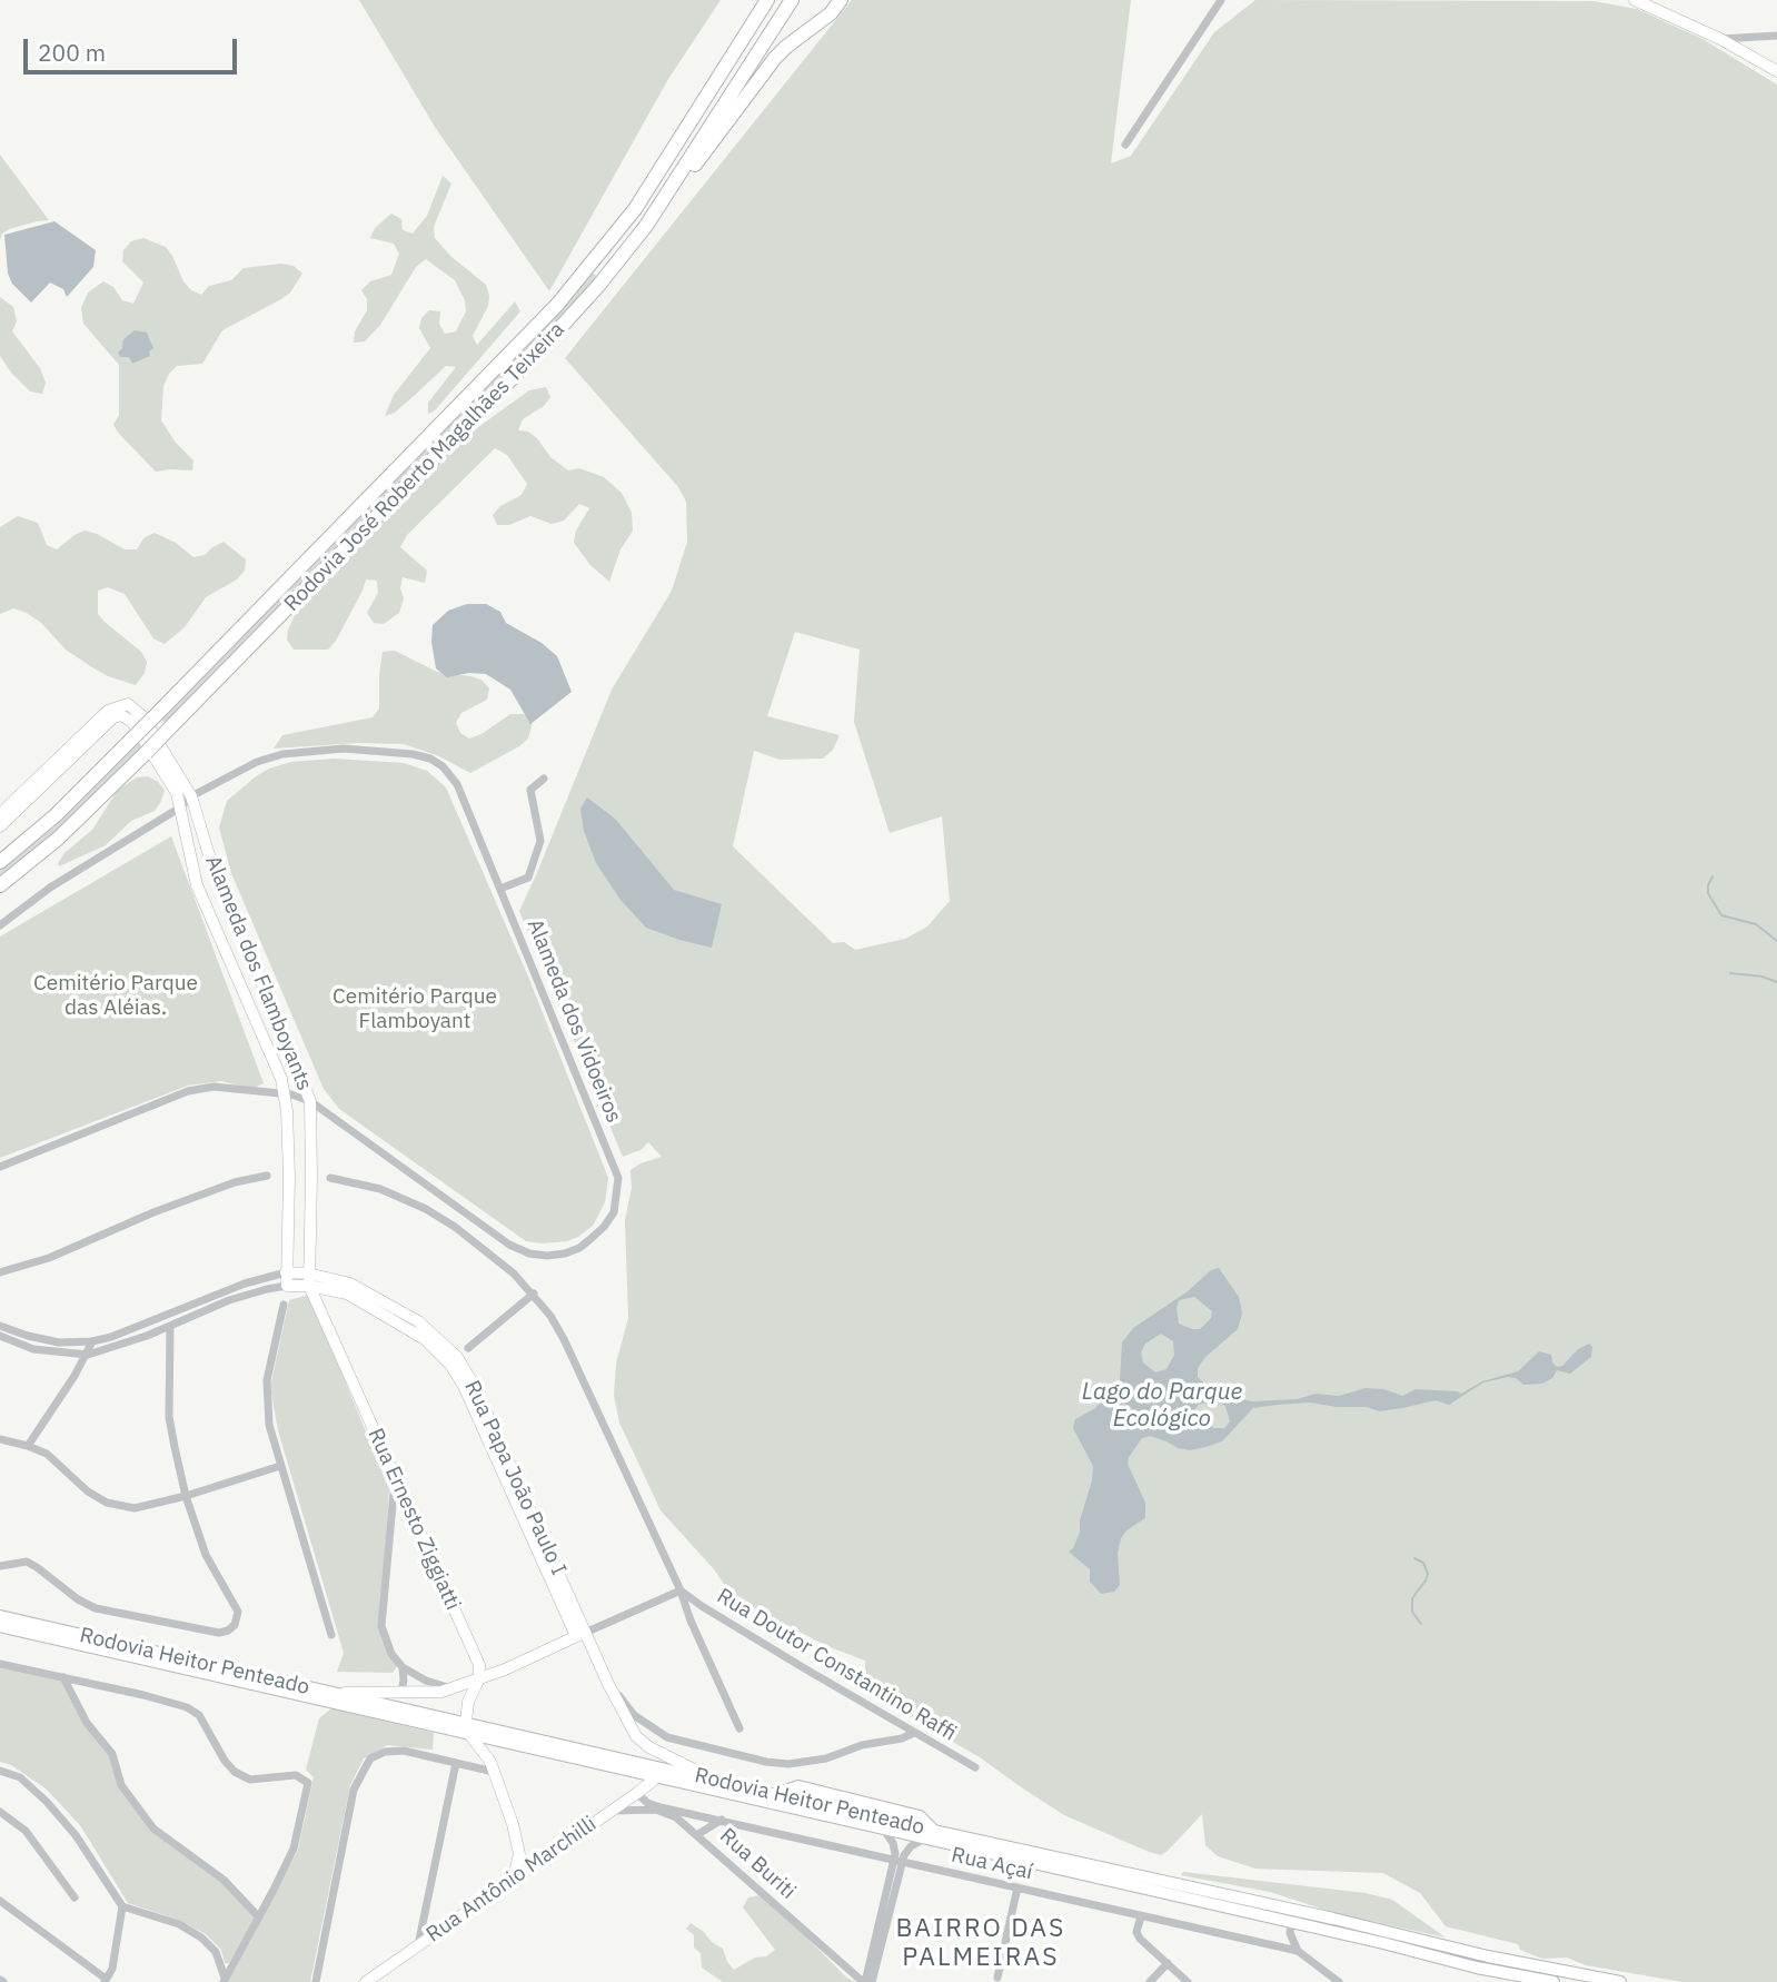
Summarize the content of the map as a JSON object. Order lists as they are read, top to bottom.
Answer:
{
  "streets": {
    "highway": ["Rodovia José Roberto Magalhães Teixeira"],
    "main road": ["Rodovia Heitor Penteado"],
    "street": [
      "Alameda dos Flamboyants",
      "Alameda dos Vidoeiros",
      "Rua Papa João Paulo I",
      "Rua Ernesto Ziggiatti",
      "Rua Doutor Constantino Raffi",
      "Rua Buriti",
      "Rua Açaí",
      "Rua Antônio Marchilli"
    ]
  },
  "crossings": [
    ["Alameda dos Flamboyants", "Alameda dos Vidoeiros"],
    ["Alameda dos Flamboyants", "Rua Papa João Paulo I"],
    ["Alameda dos Flamboyants", "Rua Ernesto Ziggiatti"],
    ["Rua Papa João Paulo I", "Rua Ernesto Ziggiatti"],
    ["Rua Papa João Paulo I", "Rodovia Heitor Penteado"],
    ["Rua Papa João Paulo I", "Rua Antônio Marchilli"],
    ["Rodovia Heitor Penteado", "Rua Antônio Marchilli"],
    ["Rua Buriti", "Rua Antônio Marchilli"],
    ["Rua Açaí", "Rua Antônio Marchilli"]
  ],
  "districts": ["BAIRRO DAS PALMEIRAS"],
  "water": ["Lago do Parque Ecológico"],
  "parks": ["Cemitério Parque das Aléias.", "Cemitério Parque Flamboyant"],
  "scale_bar": "200 m"
}
